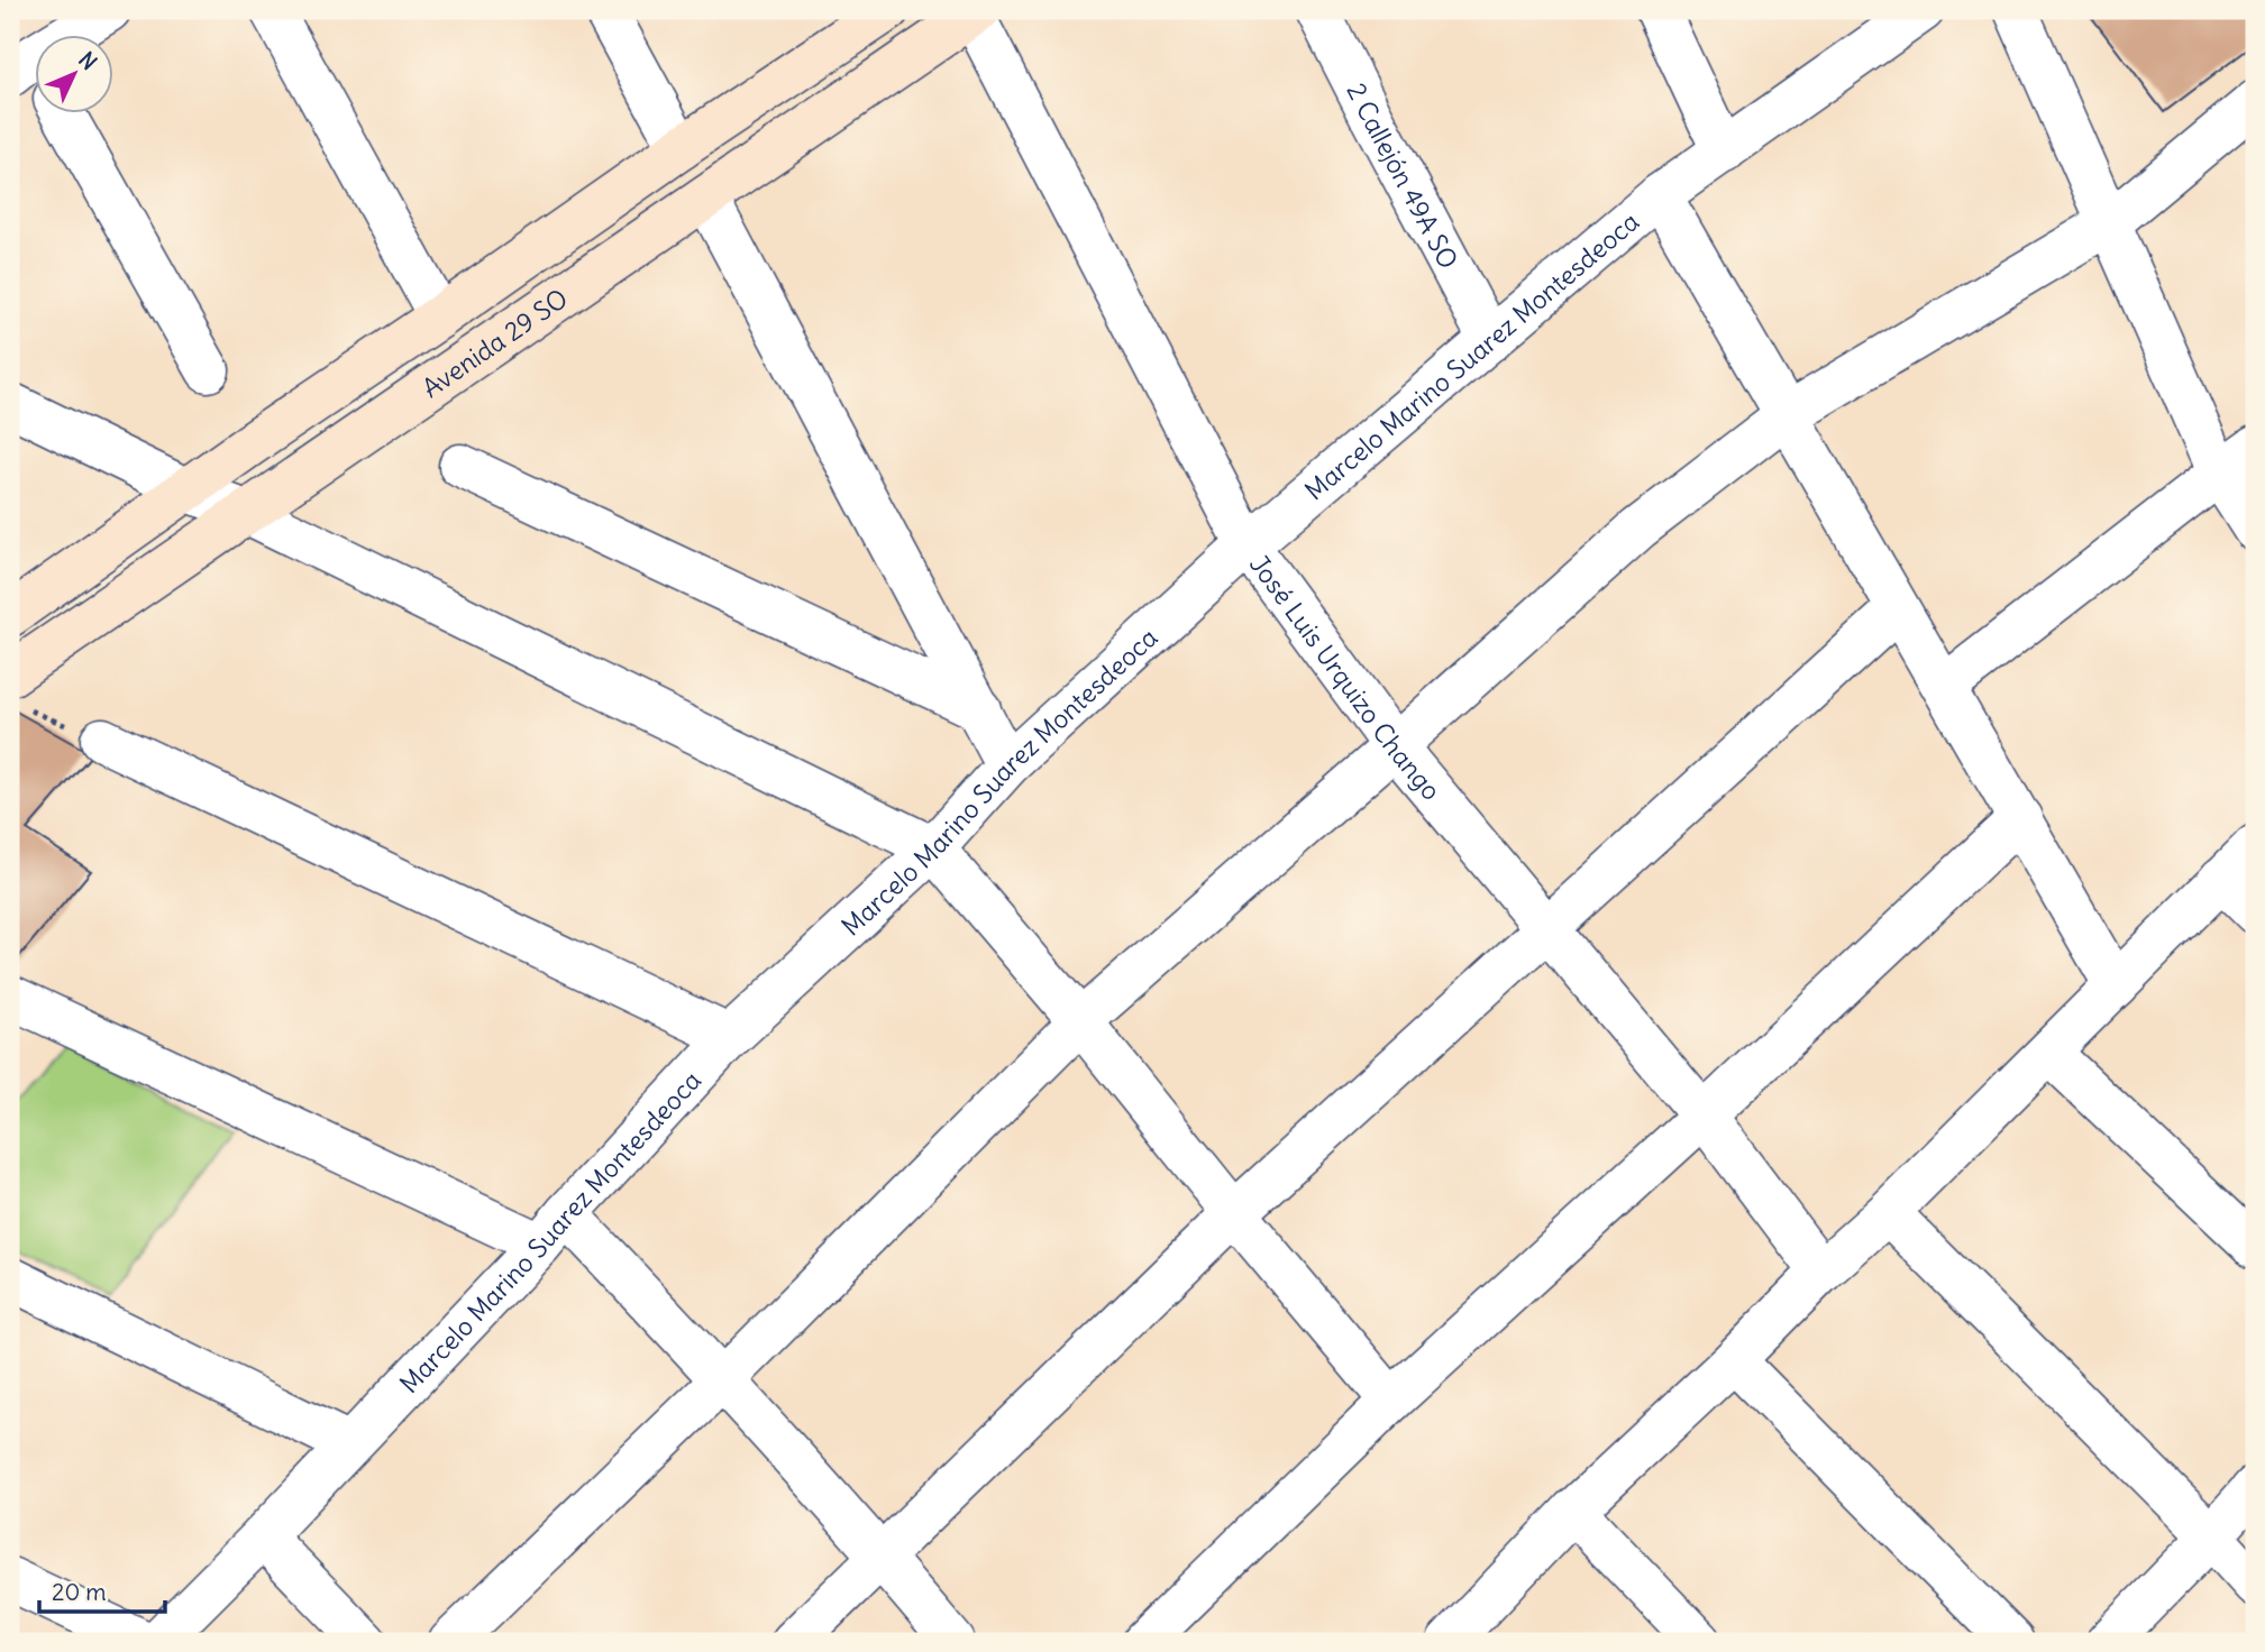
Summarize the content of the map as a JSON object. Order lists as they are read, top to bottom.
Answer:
{
  "streets": {
    "street": [
      "2 Callejón 49A SO",
      "Avenida 29 SO",
      "Marcelo Marino Suarez Montesdeoca",
      "José Luis Urquizo Chango"
    ]
  },
  "crossings": [
    ["2 Callejón 49A SO", "Marcelo Marino Suarez Montesdeoca"],
    ["Avenida 29 SO", "José Luis Urquizo Chango"],
    ["Marcelo Marino Suarez Montesdeoca", "José Luis Urquizo Chango"]
  ],
  "scale_bar": "20 m",
  "north": "top right"
}
